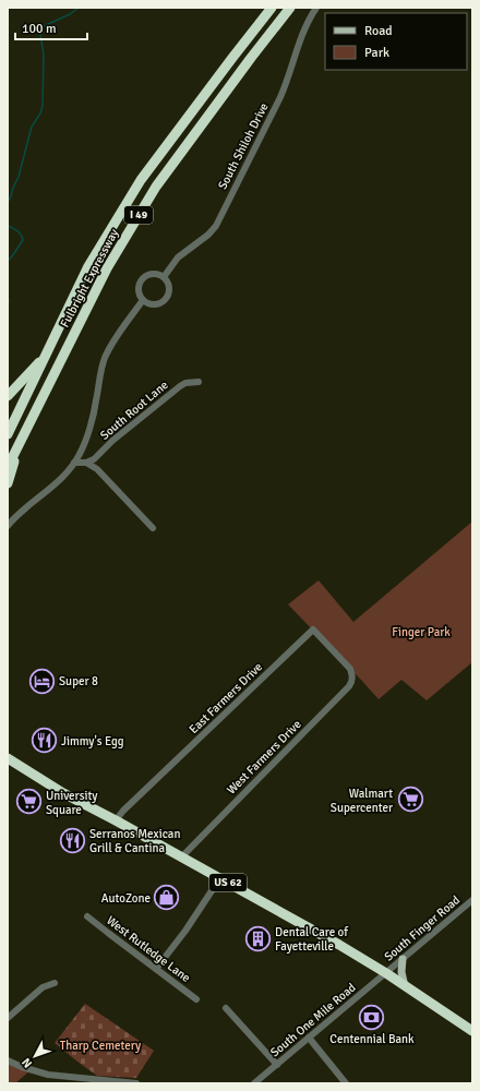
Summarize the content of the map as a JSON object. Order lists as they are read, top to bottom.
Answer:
{
  "streets": {
    "highway": ["I 49", "Fulbright Expressway", "US 62"],
    "street": [
      "South Shiloh Drive",
      "South Root Lane",
      "East Farmers Drive",
      "West Farmers Drive",
      "South Finger Road",
      "West Rutledge Lane",
      "South One Mile Road"
    ]
  },
  "crossings": [
    ["East Farmers Drive", "West Farmers Drive"],
    ["East Farmers Drive", "US 62"],
    ["West Farmers Drive", "US 62"],
    ["US 62", "South Finger Road"],
    ["US 62", "South One Mile Road"],
    ["South Finger Road", "South One Mile Road"]
  ],
  "parks": ["Finger Park", "Tharp Cemetery"],
  "places": {
    "hotel": ["Super 8"],
    "restaurant": ["Jimmy's Egg", "Serranos Mexican Grill & Cantina"],
    "supermarket": ["Walmart Supercenter", "University Square"],
    "shop": ["AutoZone"],
    "building": ["Dental Care of Fayetteville"],
    "bank": ["Centennial Bank"]
  },
  "legend": ["Road", "Park"],
  "scale_bar": "100 m",
  "north": "bottom left"
}
